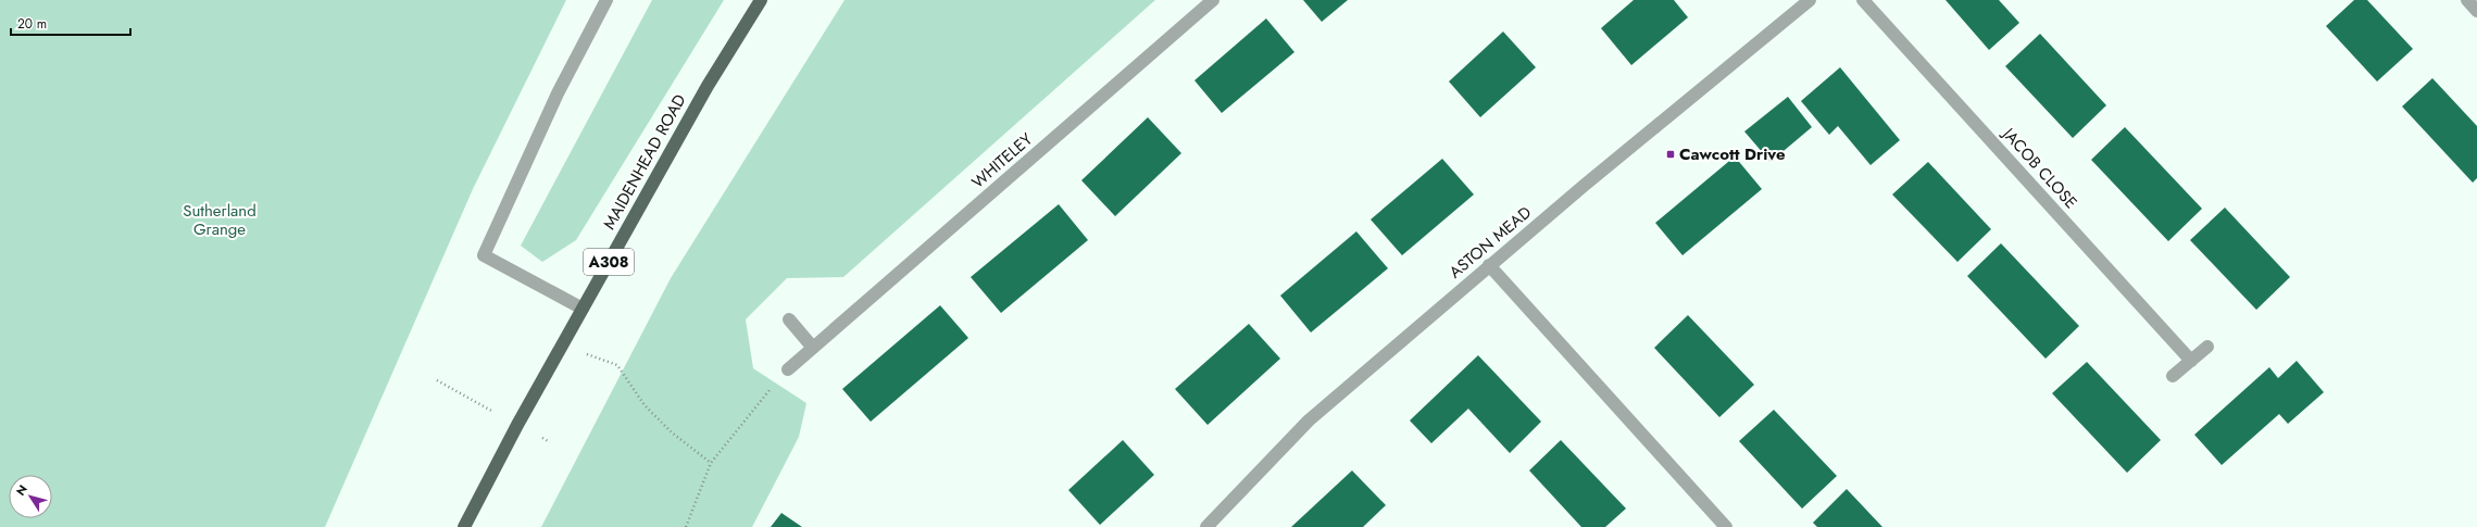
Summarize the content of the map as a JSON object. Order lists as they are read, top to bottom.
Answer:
{
  "streets": {
    "main road": ["MAIDENHEAD ROAD", "A308"],
    "street": ["WHITELEY", "JACOB CLOSE", "ASTON MEAD"]
  },
  "parks": ["Sutherland Grange"],
  "places": {
    "transit": ["Cawcott Drive"]
  },
  "scale_bar": "20 m",
  "north": "top left"
}
